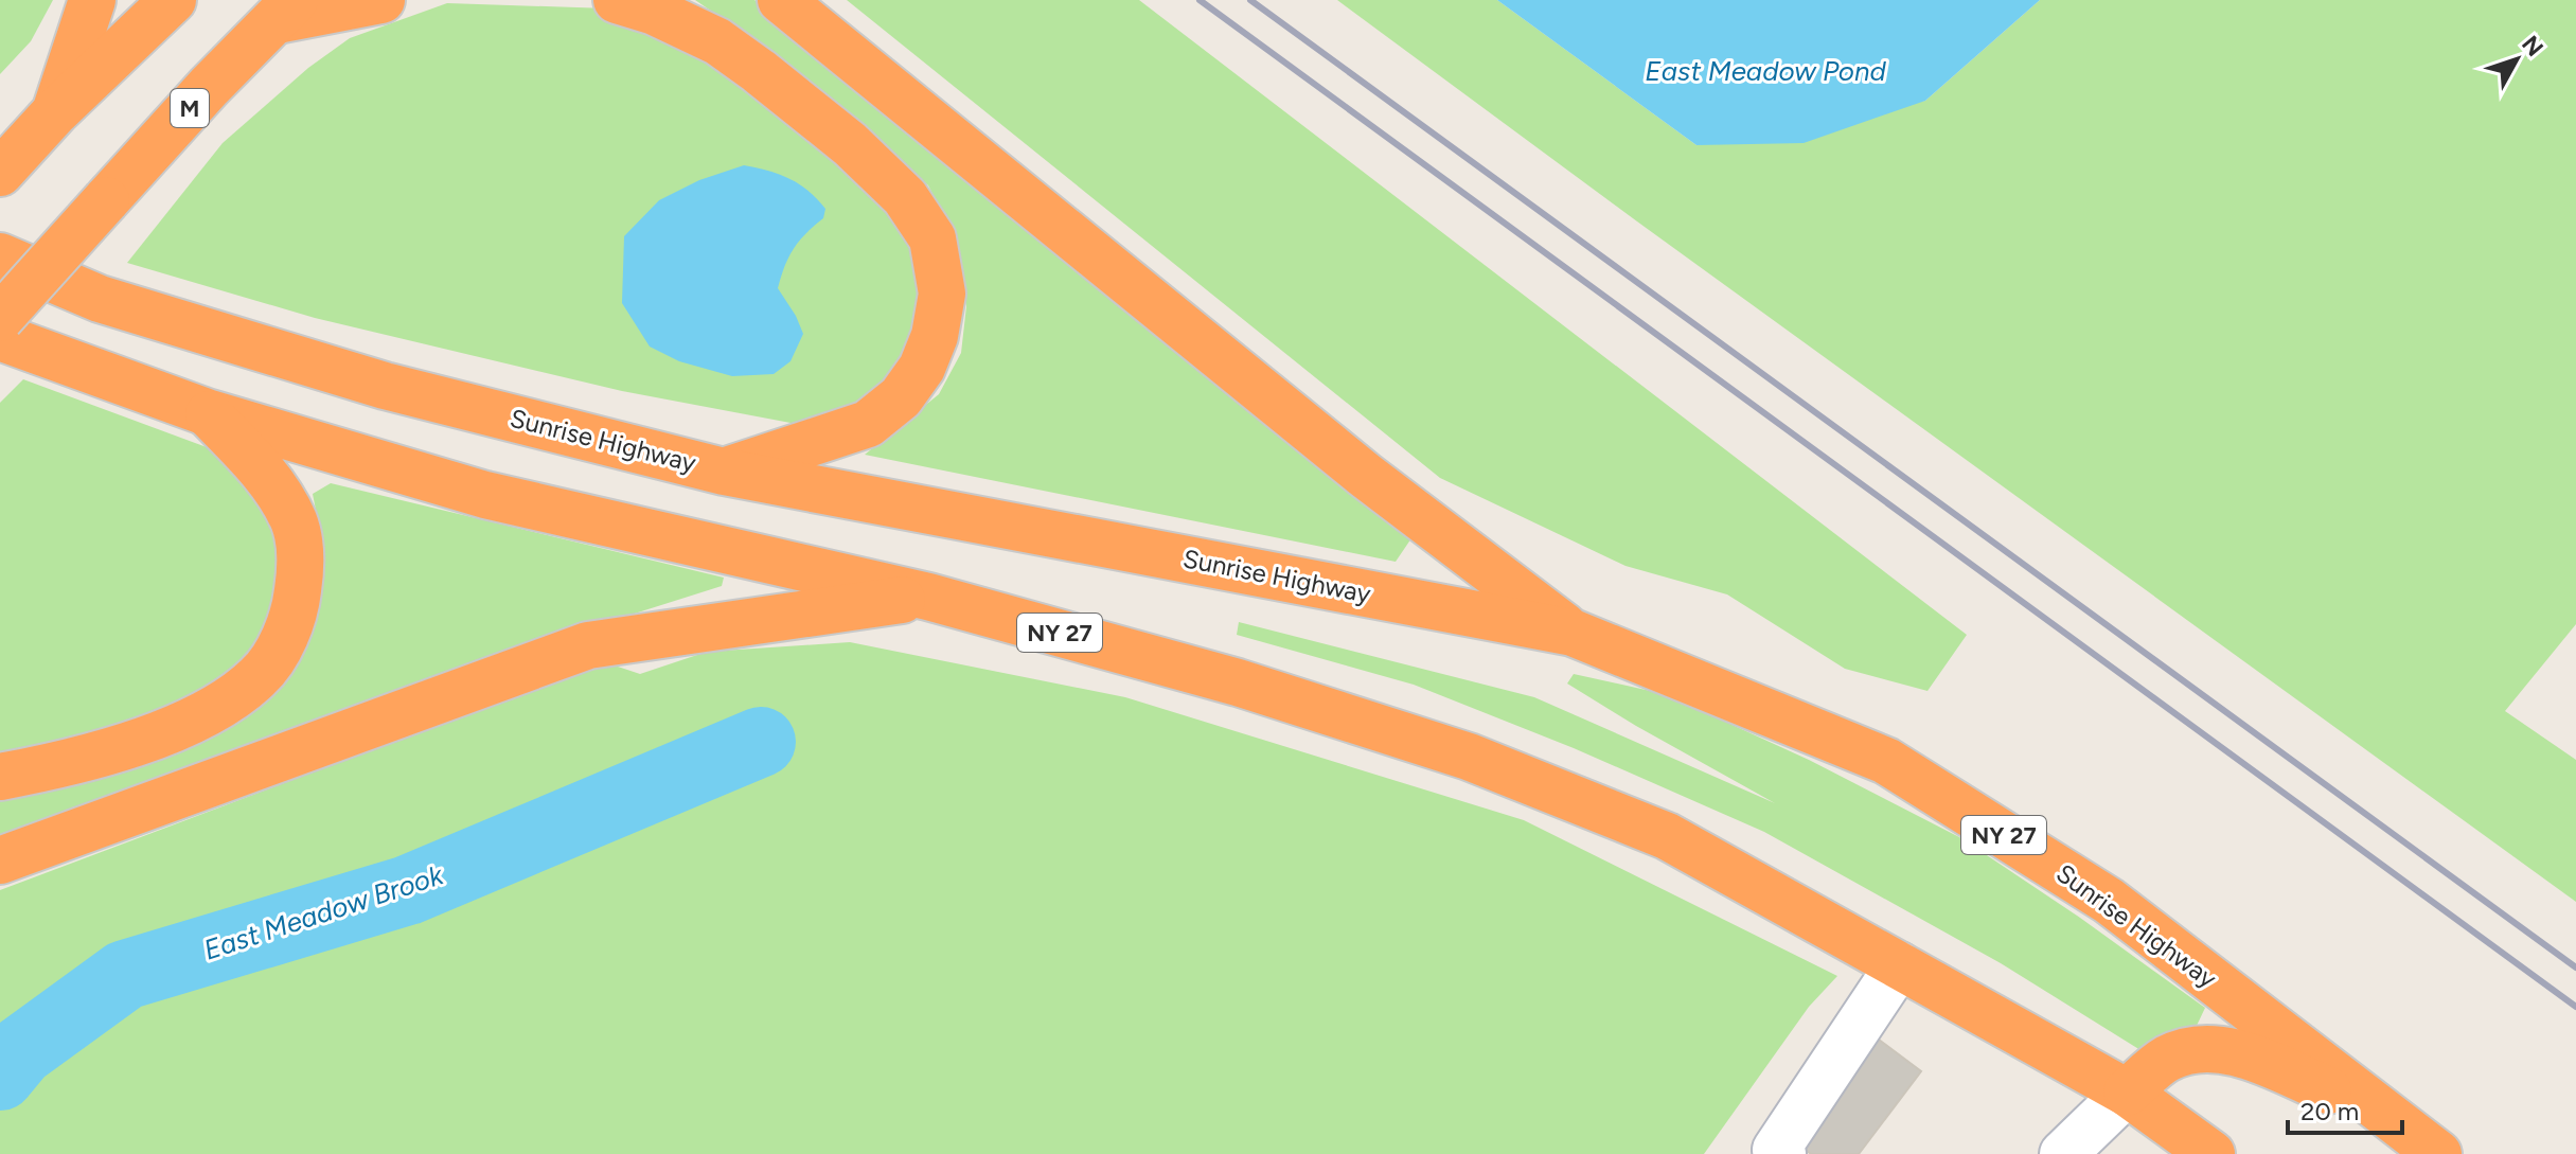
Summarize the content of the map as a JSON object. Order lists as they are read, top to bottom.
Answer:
{
  "streets": {
    "highway": ["M", "Sunrise Highway", "NY 27"]
  },
  "water": ["East Meadow Pond", "East Meadow Brook"],
  "scale_bar": "20 m",
  "north": "top right"
}
